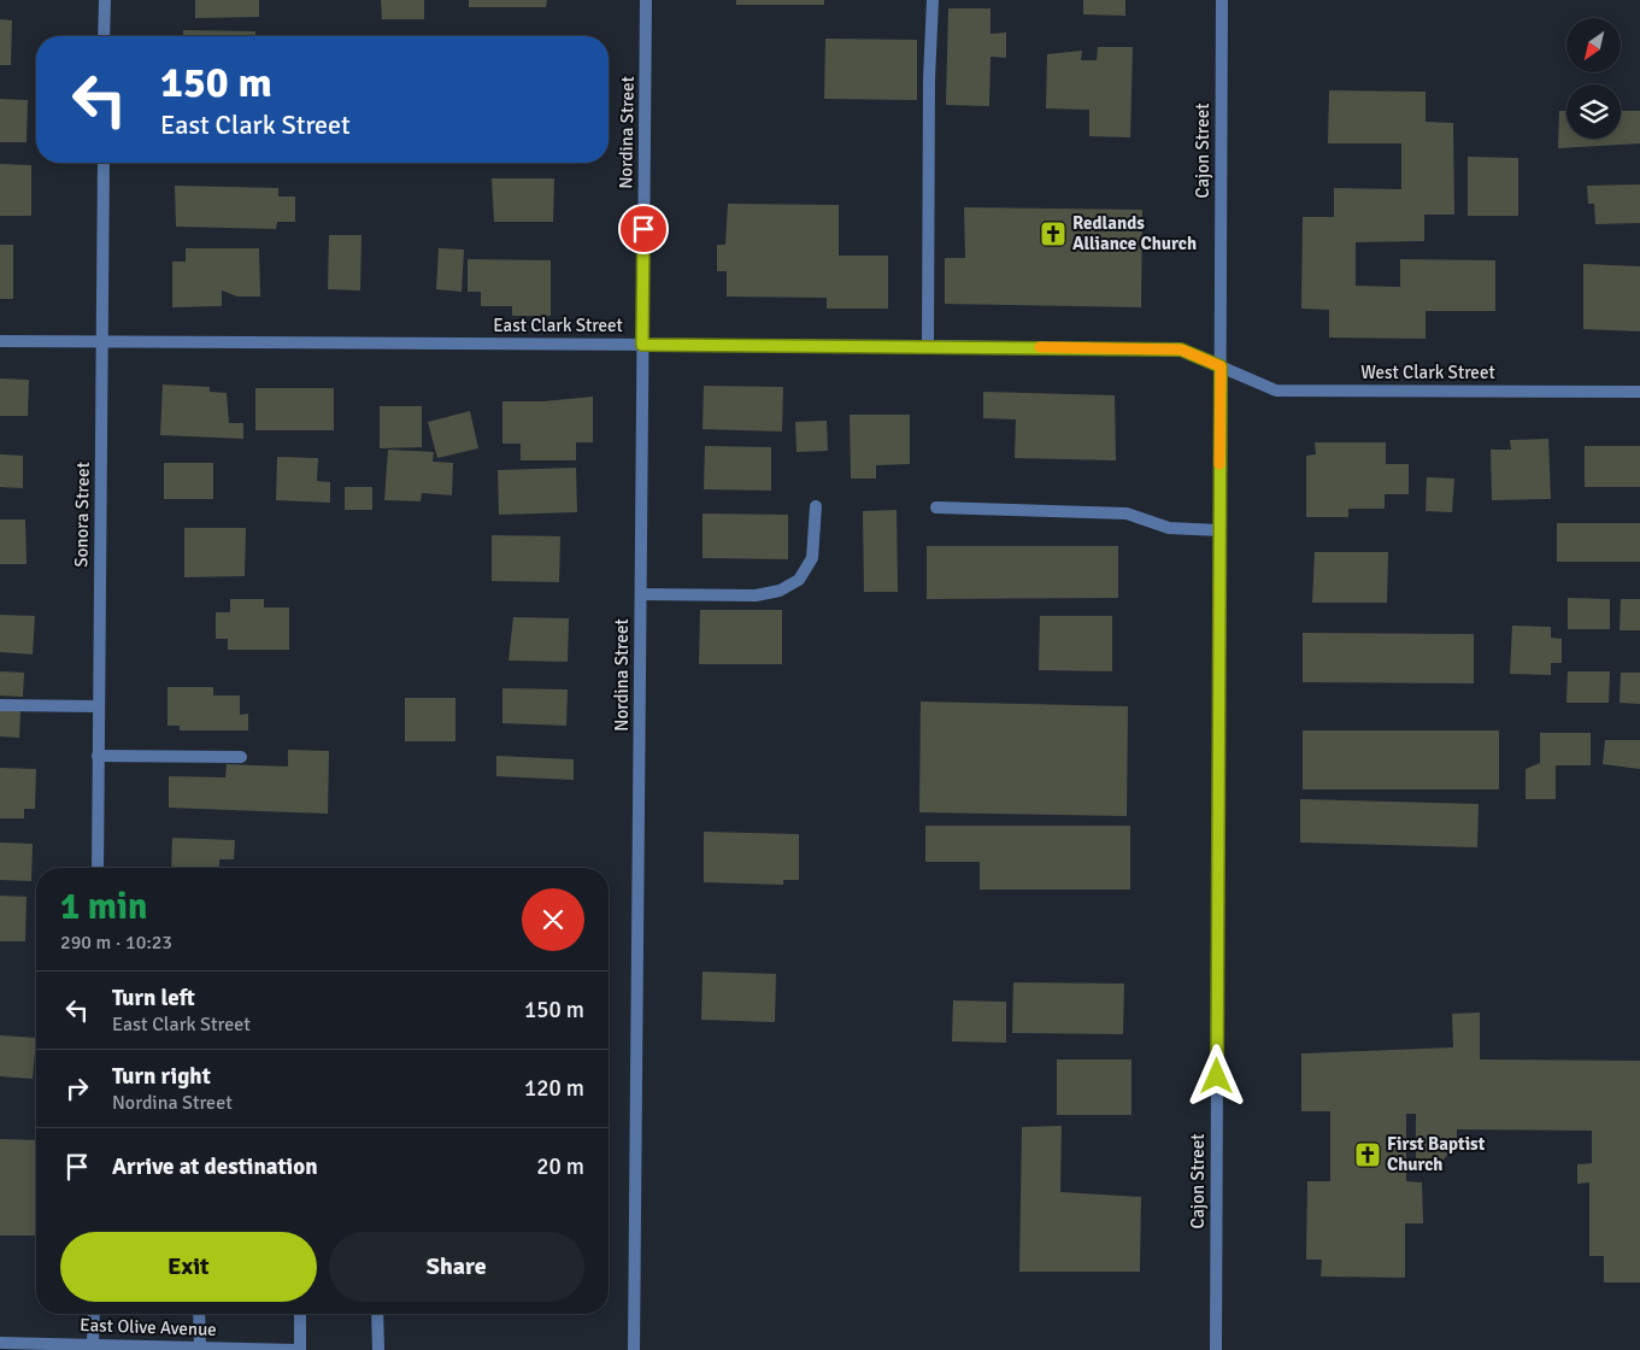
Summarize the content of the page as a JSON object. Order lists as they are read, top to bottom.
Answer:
{
  "streets": {
    "street": [
      "Nordina Street",
      "Cajon Street",
      "East Clark Street",
      "West Clark Street",
      "Sonora Street",
      "East Olive Avenue"
    ]
  },
  "crossings": [
    ["Nordina Street", "East Clark Street"],
    ["Cajon Street", "East Clark Street"],
    ["Cajon Street", "West Clark Street"],
    ["East Clark Street", "West Clark Street"],
    ["East Clark Street", "Sonora Street"]
  ],
  "places": {
    "church": ["Redlands Alliance Church", "First Baptist Church"]
  },
  "north": "bottom left",
  "page": {
    "turn": ["150 m", "East Clark Street"],
    "heading": ["1 min", "290 m · 10:23"],
    "list": [
      {
        "name": "Turn left",
        "note": "East Clark Street",
        "value": "150 m"
      },
      {
        "name": "Turn right",
        "note": "Nordina Street",
        "value": "120 m"
      },
      {
        "name": "Arrive at destination",
        "value": "20 m"
      }
    ],
    "buttons": ["Exit", "Share"]
  }
}
